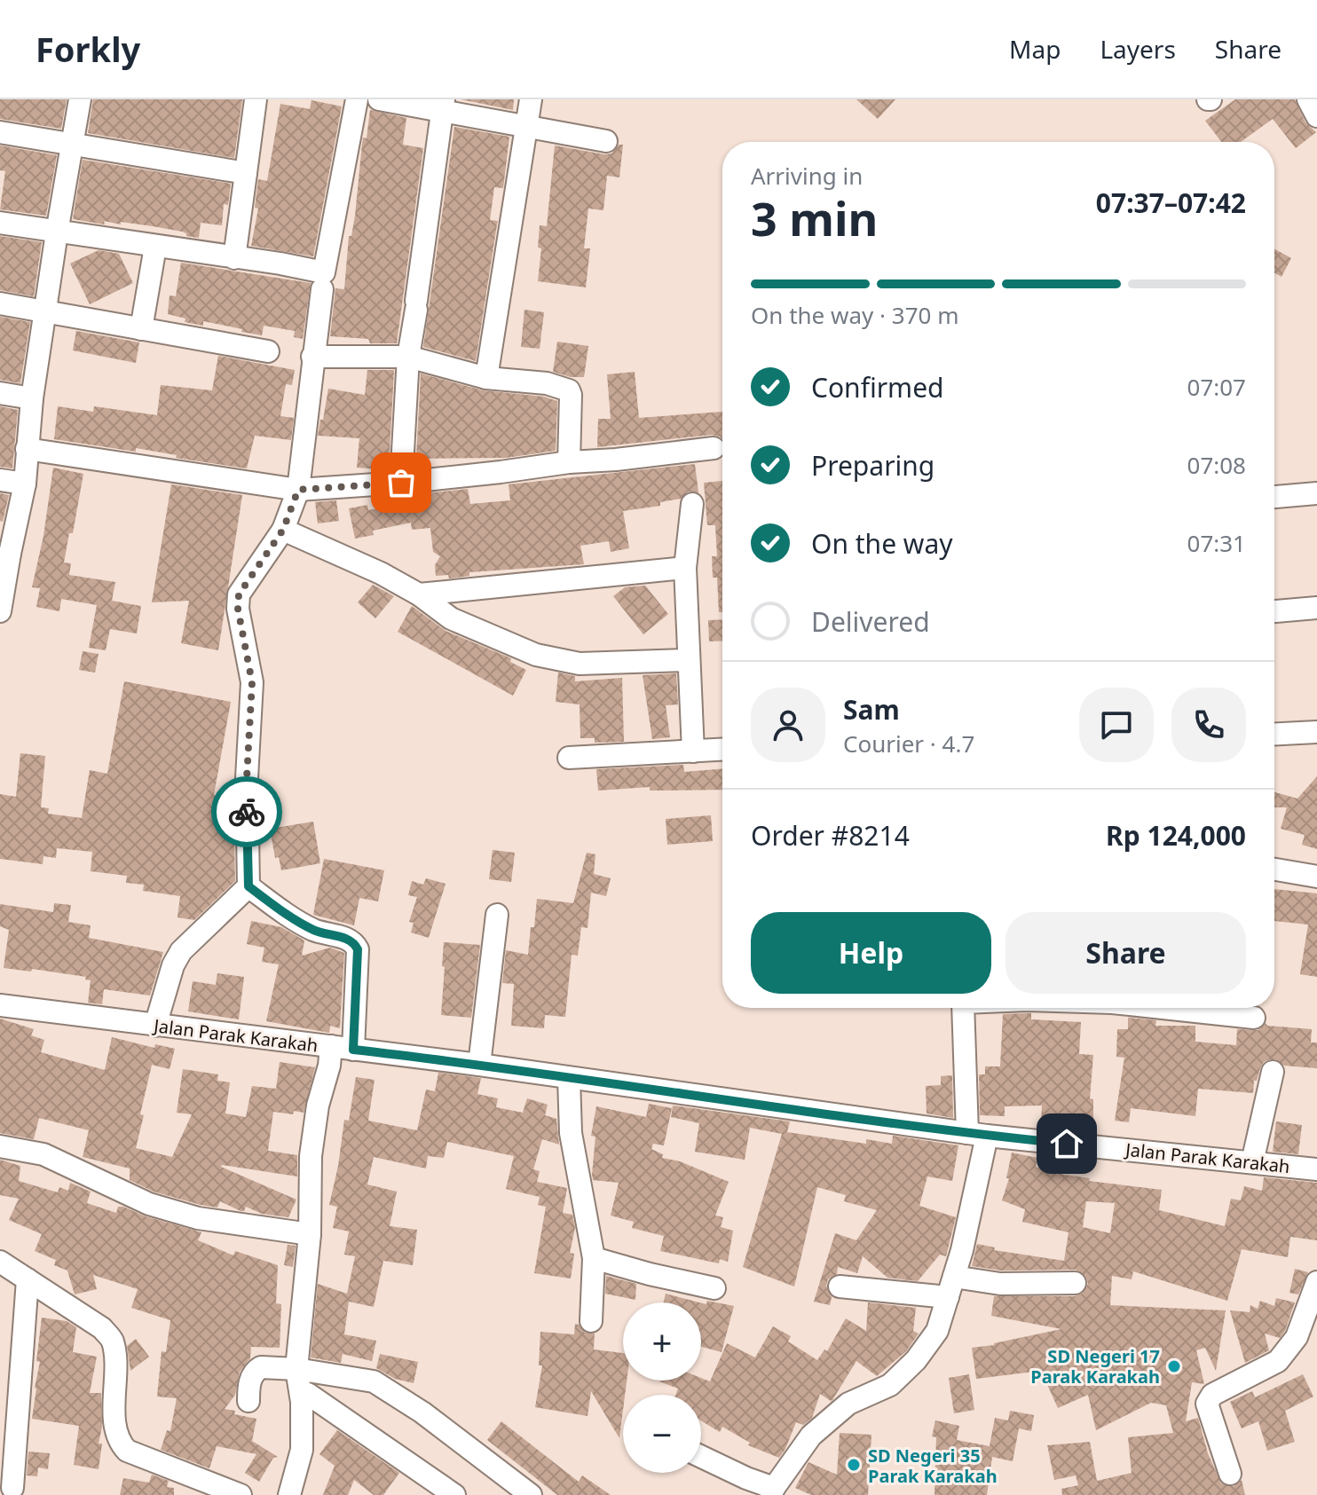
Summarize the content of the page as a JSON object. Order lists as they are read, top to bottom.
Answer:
{
  "streets": {
    "street": ["Jalan Parak Karakah"]
  },
  "places": ["SD Negeri 17 Parak Karakah", "SD Negeri 35 Parak Karakah"],
  "page": {
    "header": "Forkly",
    "nav": ["Map", "Layers", "Share"],
    "heading": ["3 min", "Arriving in", "07:37–07:42"],
    "panel": [
      "Sam",
      "Courier · 4.7",
      "Order #8214",
      "Rp 124,000"
    ],
    "bar": "On the way · 370 m",
    "list": [
      ["Confirmed", "07:07"],
      ["Preparing", "07:08"],
      ["On the way", "07:31"],
      "Delivered"
    ],
    "buttons": ["Help", "Share"],
    "map_buttons": ["+", "−"]
  }
}
